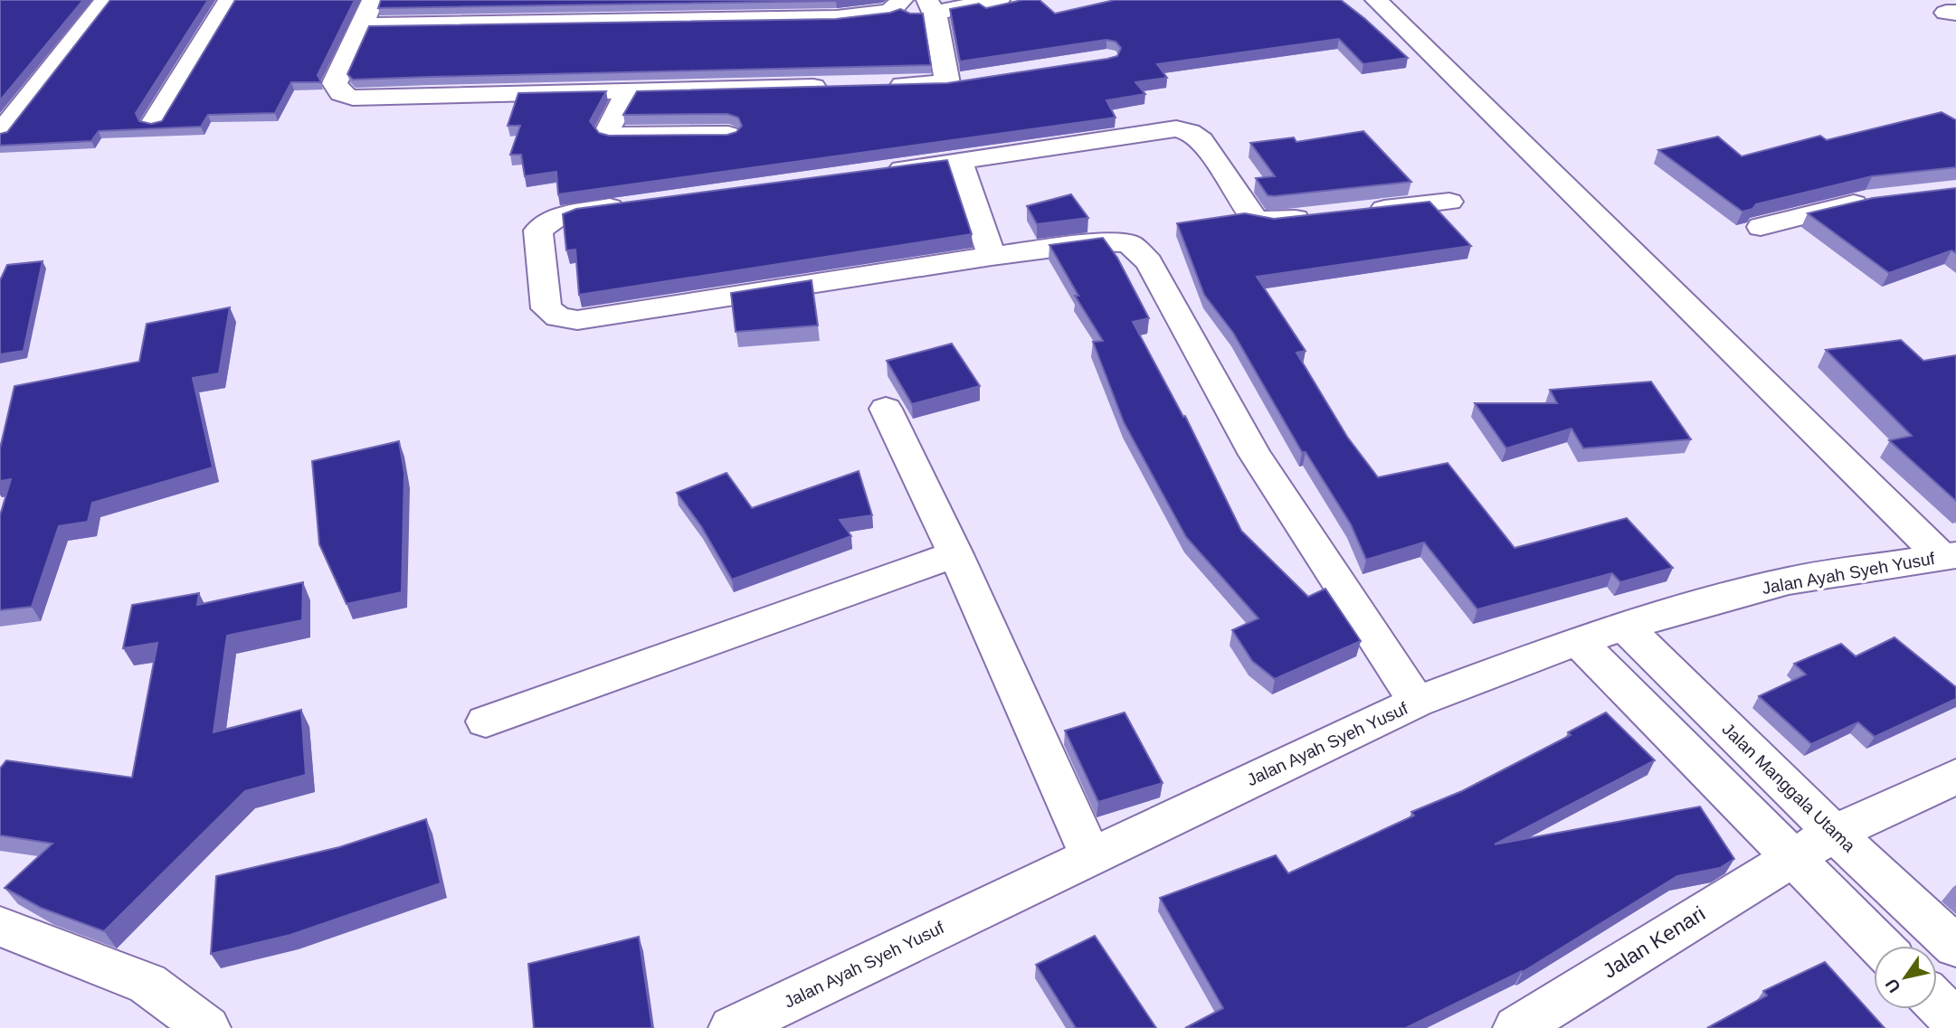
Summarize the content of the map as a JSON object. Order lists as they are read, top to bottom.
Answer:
{
  "streets": {
    "street": ["Jalan Ayah Syeh Yusuf", "Jalan Manggala Utama", "Jalan Kenari"]
  },
  "crossings": [
    ["Jalan Ayah Syeh Yusuf", "Jalan Manggala Utama"],
    ["Jalan Manggala Utama", "Jalan Kenari"]
  ],
  "north": "bottom left"
}
